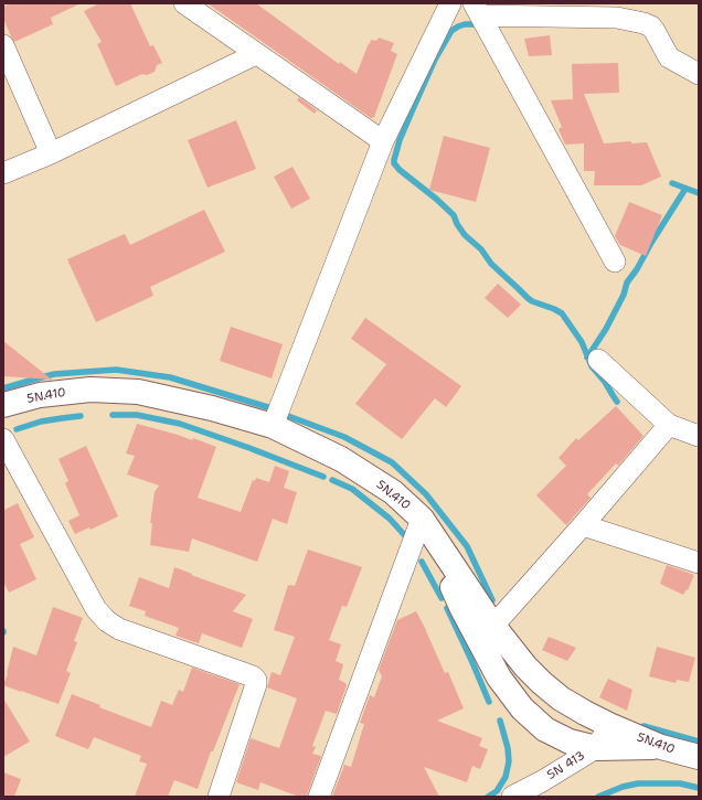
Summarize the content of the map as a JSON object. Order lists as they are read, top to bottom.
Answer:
{
  "streets": {
    "street": ["5N.410", "5N 413"]
  },
  "crossings": [
    ["5N.410", "5N 413"]
  ]
}
